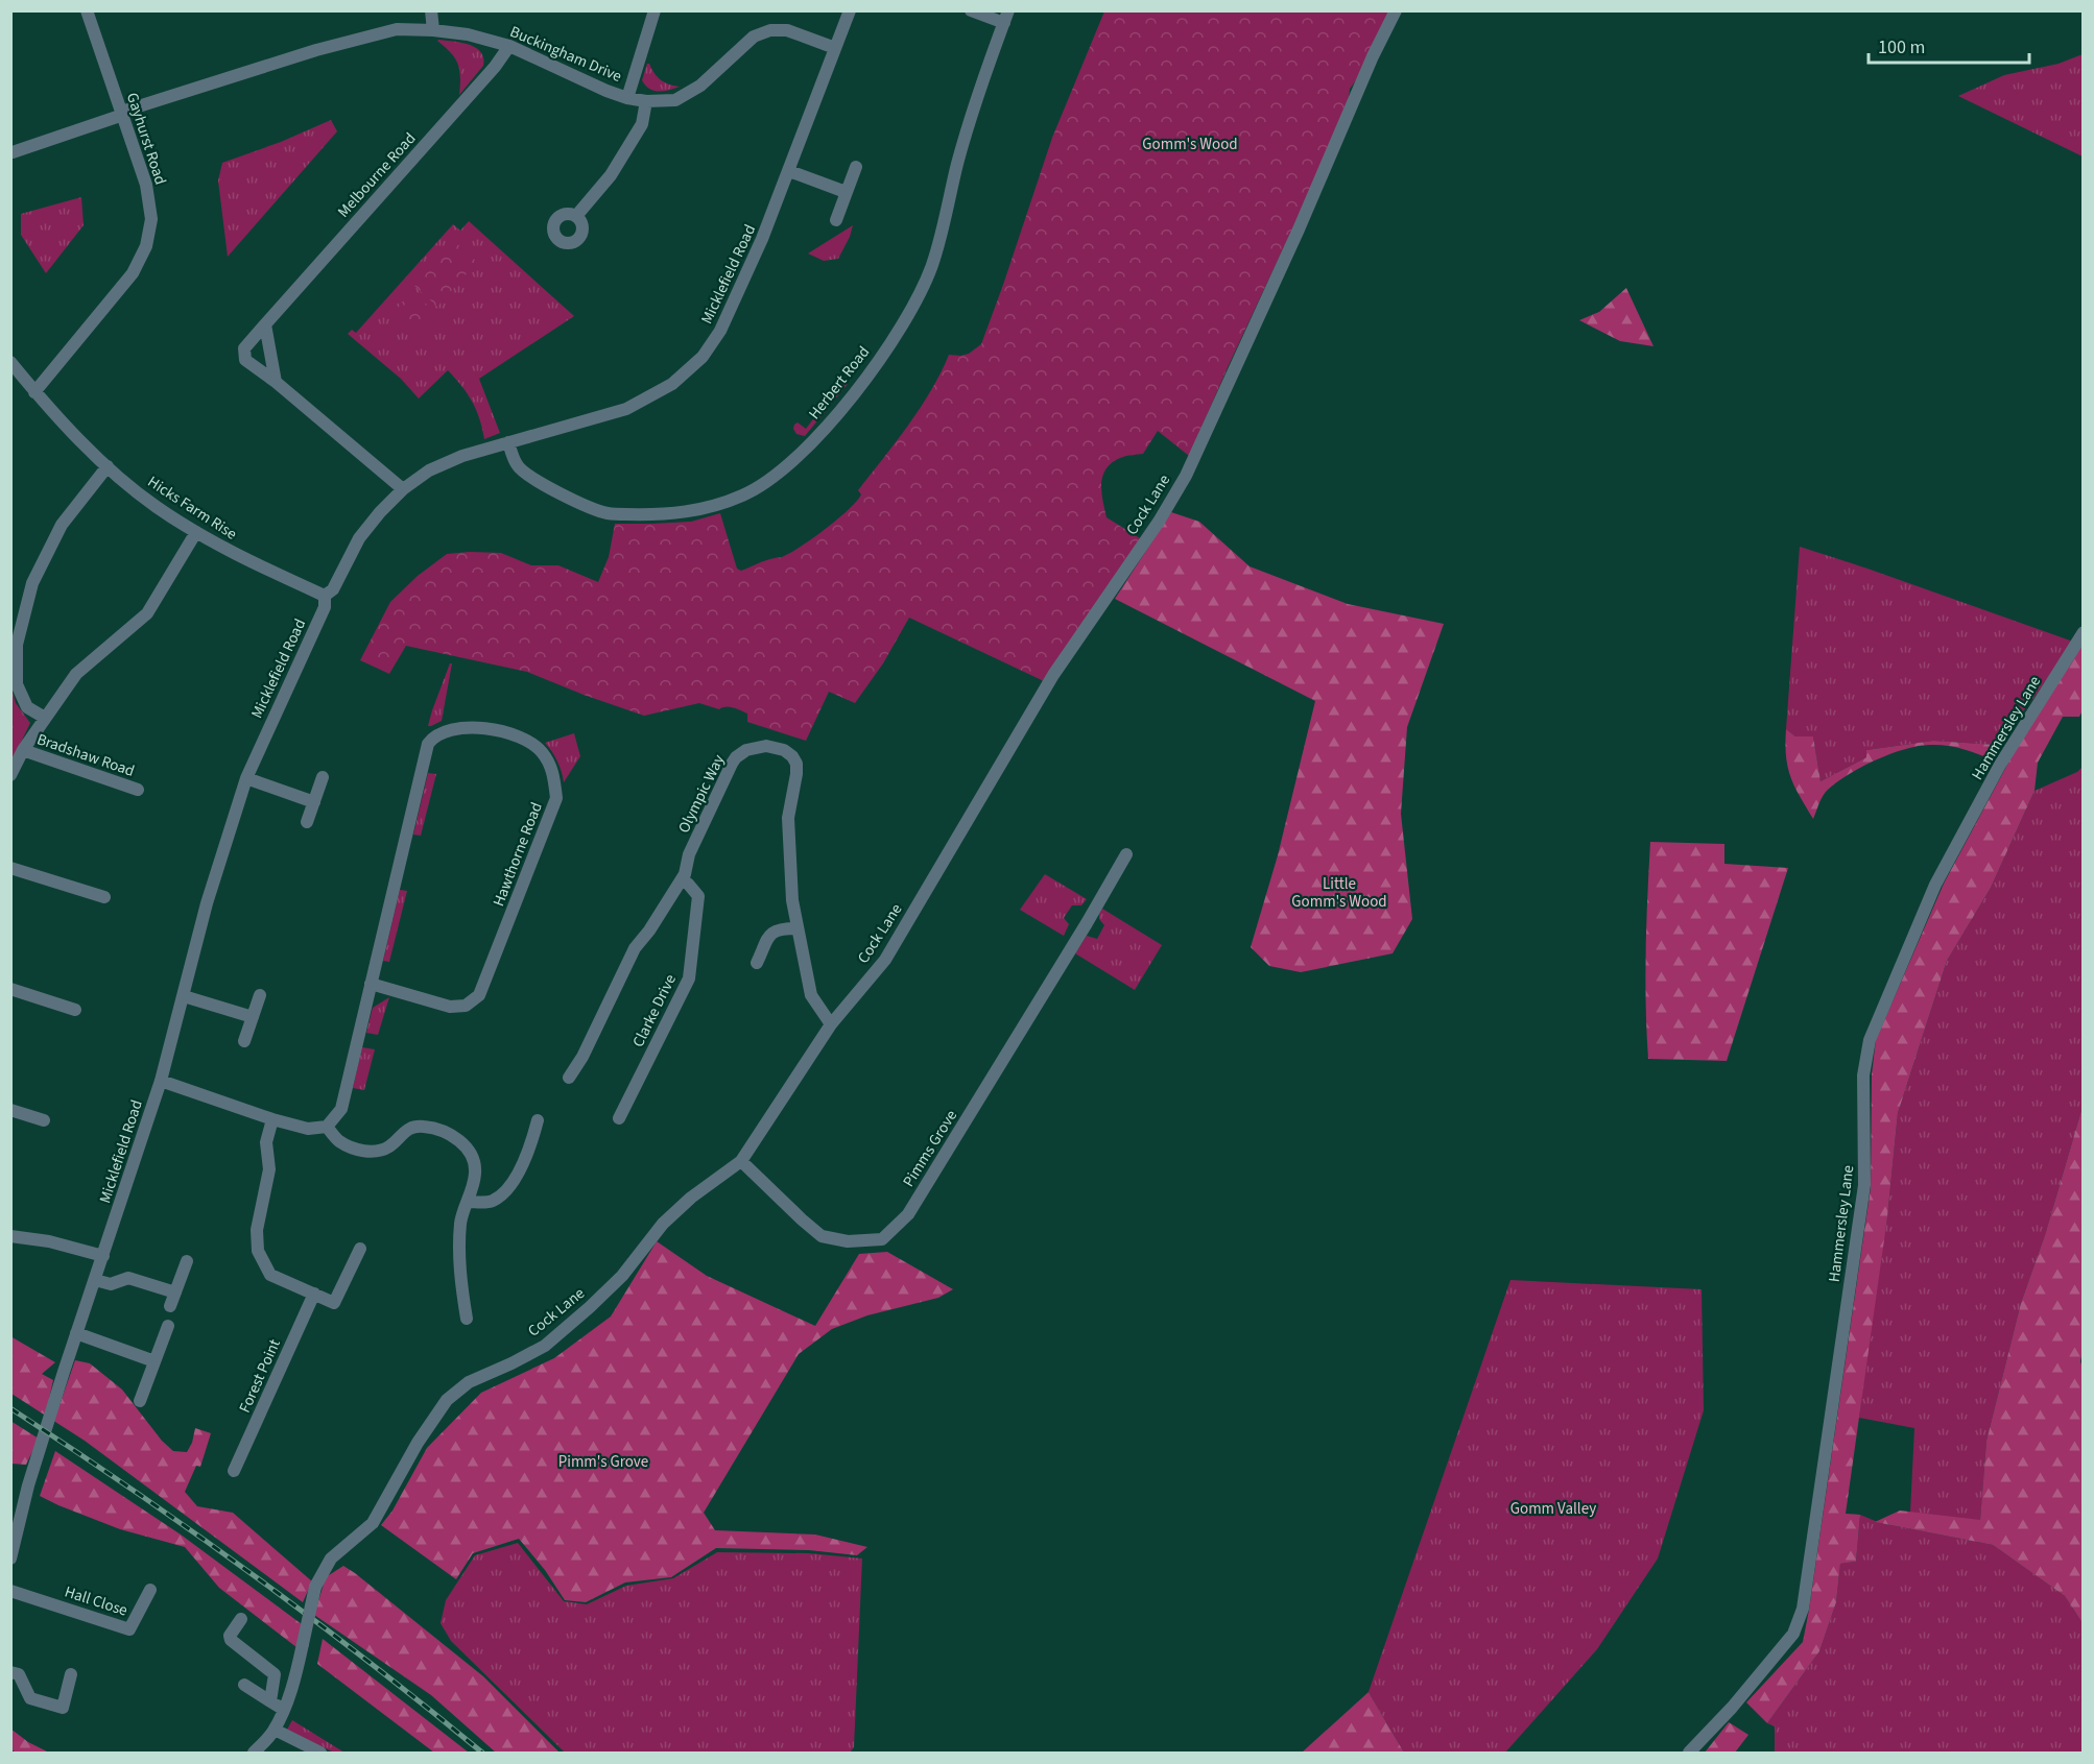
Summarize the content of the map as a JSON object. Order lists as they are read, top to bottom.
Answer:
{
  "streets": {
    "street": [
      "Buckingham Drive",
      "Gayhurst Road",
      "Melbourne Road",
      "Micklefield Road",
      "Herbert Road",
      "Cock Lane",
      "Hicks Farm Rise",
      "Hammersley Lane",
      "Bradshaw Road",
      "Olympic Way",
      "Hawthorne Road",
      "Clarke Drive",
      "Pimms Grove",
      "Forest Point",
      "Hall Close"
    ]
  },
  "crossings": [
    ["Buckingham Drive", "Gayhurst Road"],
    ["Buckingham Drive", "Melbourne Road"],
    ["Buckingham Drive", "Micklefield Road"],
    ["Gayhurst Road", "Hicks Farm Rise"],
    ["Melbourne Road", "Micklefield Road"],
    ["Micklefield Road", "Herbert Road"],
    ["Micklefield Road", "Hicks Farm Rise"],
    ["Cock Lane", "Olympic Way"],
    ["Cock Lane", "Pimms Grove"],
    ["Olympic Way", "Clarke Drive"]
  ],
  "parks": [
    "Gomm's Wood",
    "Little Gomm's Wood",
    "Pimm's Grove",
    "Gomm Valley"
  ],
  "scale_bar": "100 m"
}
